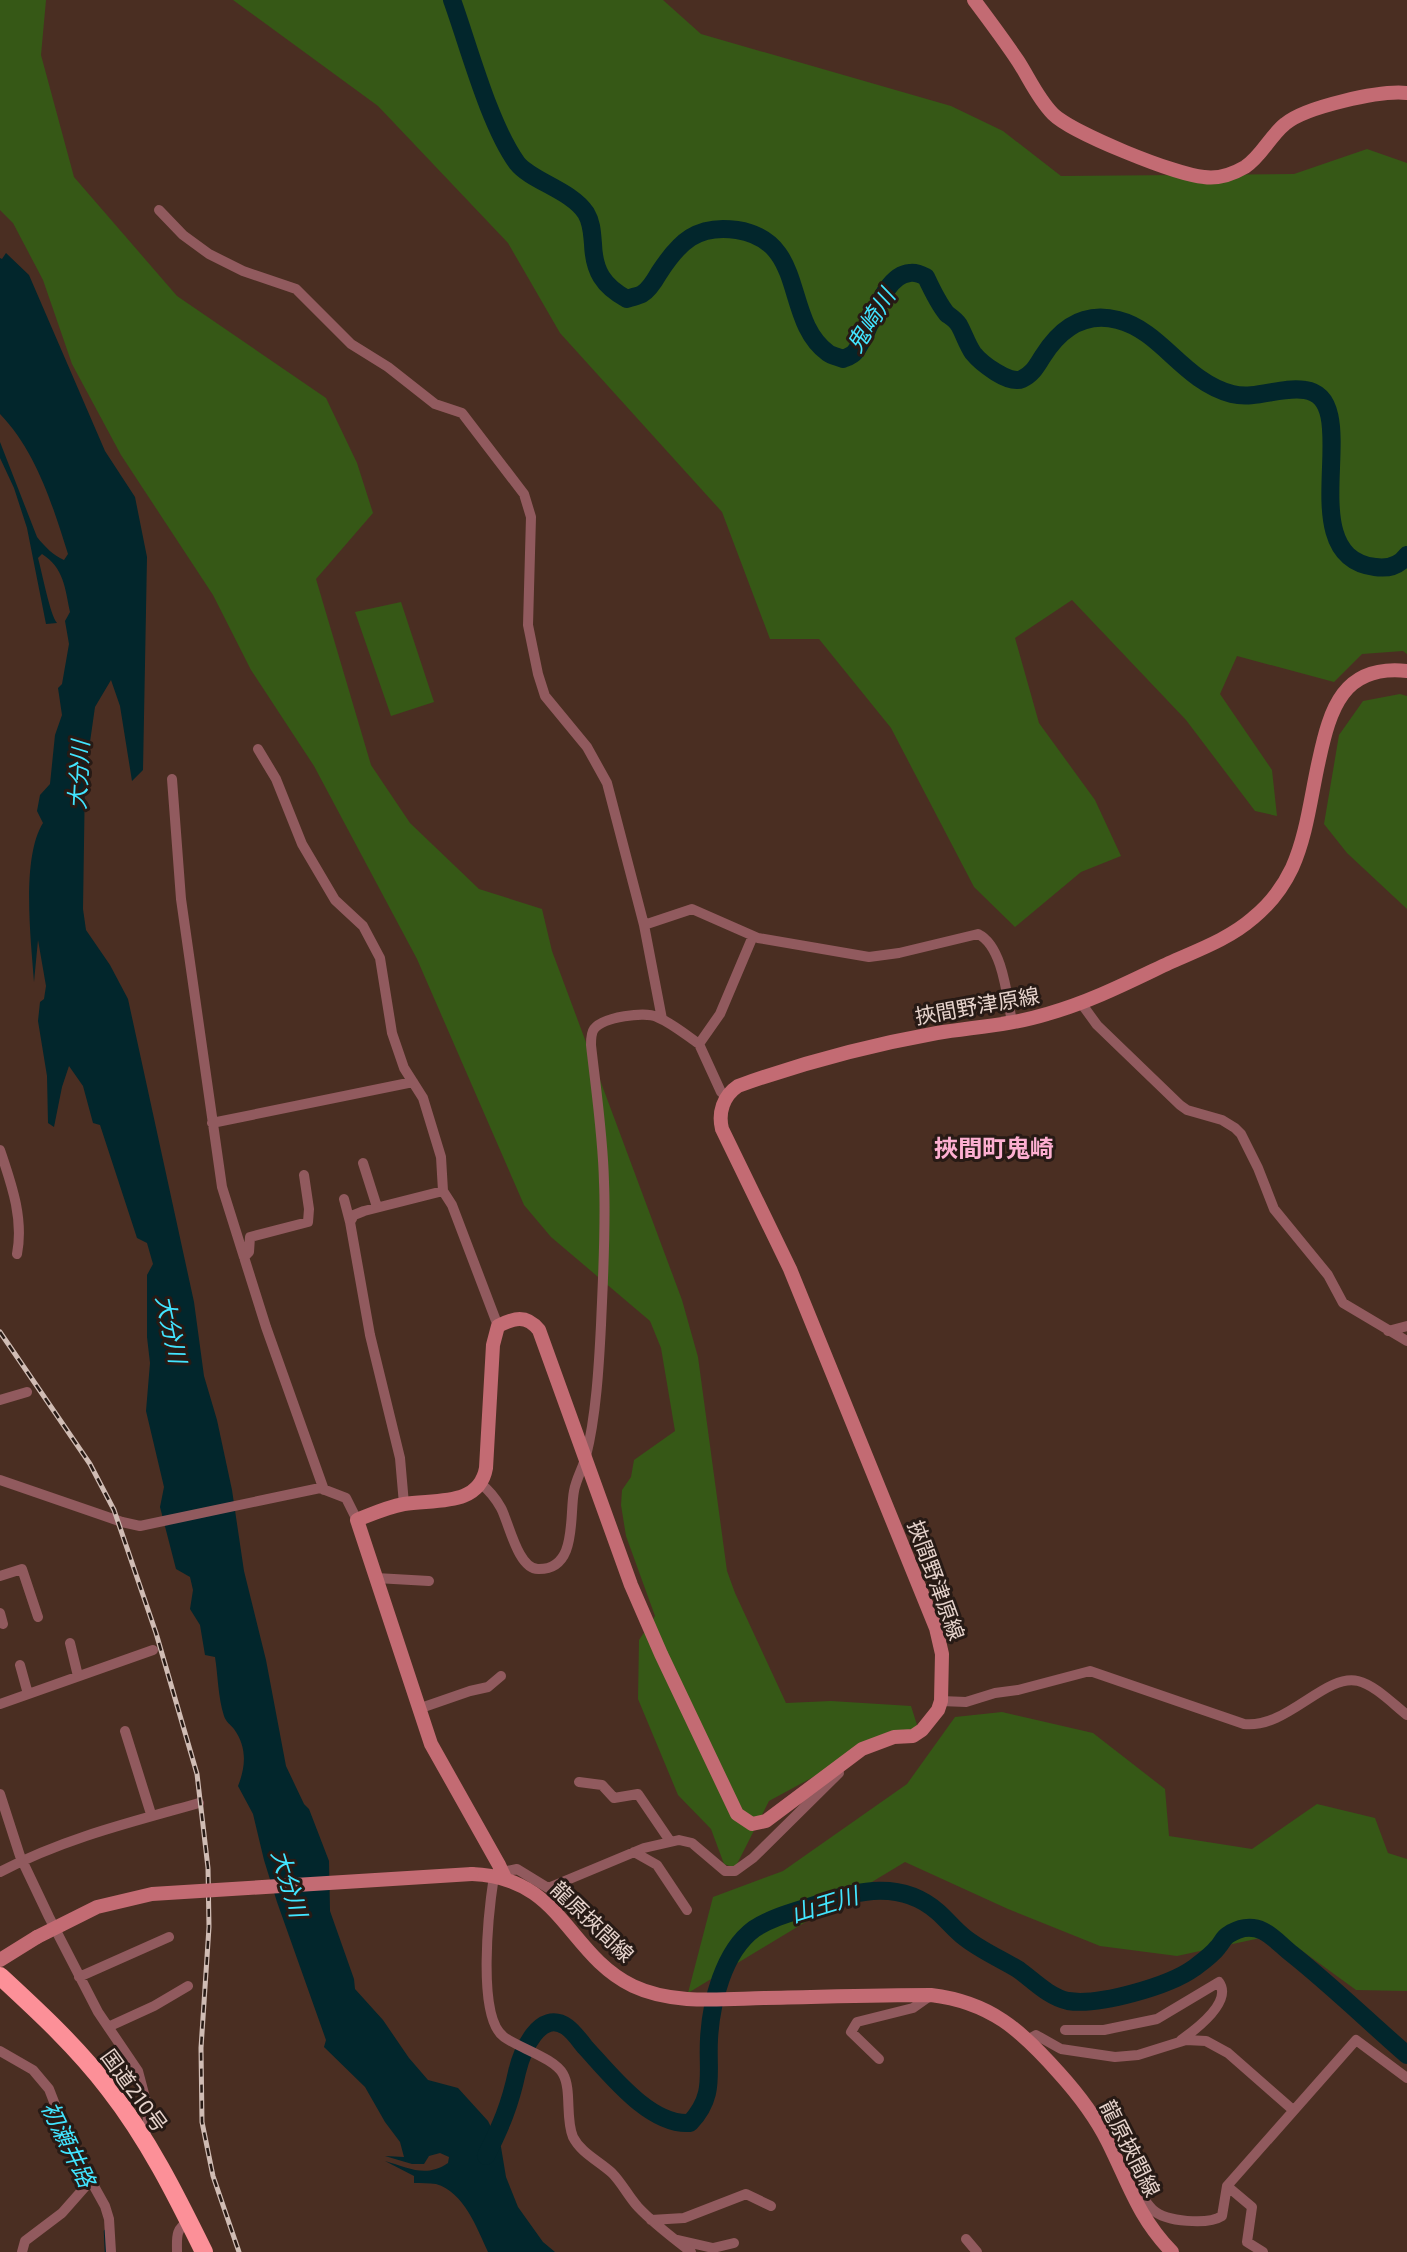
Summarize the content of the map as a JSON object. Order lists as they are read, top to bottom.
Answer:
{
  "streets": {
    "highway": ["国道210号"],
    "main road": ["挾間野津原線", "龍原挾間線"]
  },
  "districts": ["挾間町鬼崎"],
  "water": [
    "鬼崎川",
    "大分川",
    "山王川",
    "初瀬井路"
  ]
}
